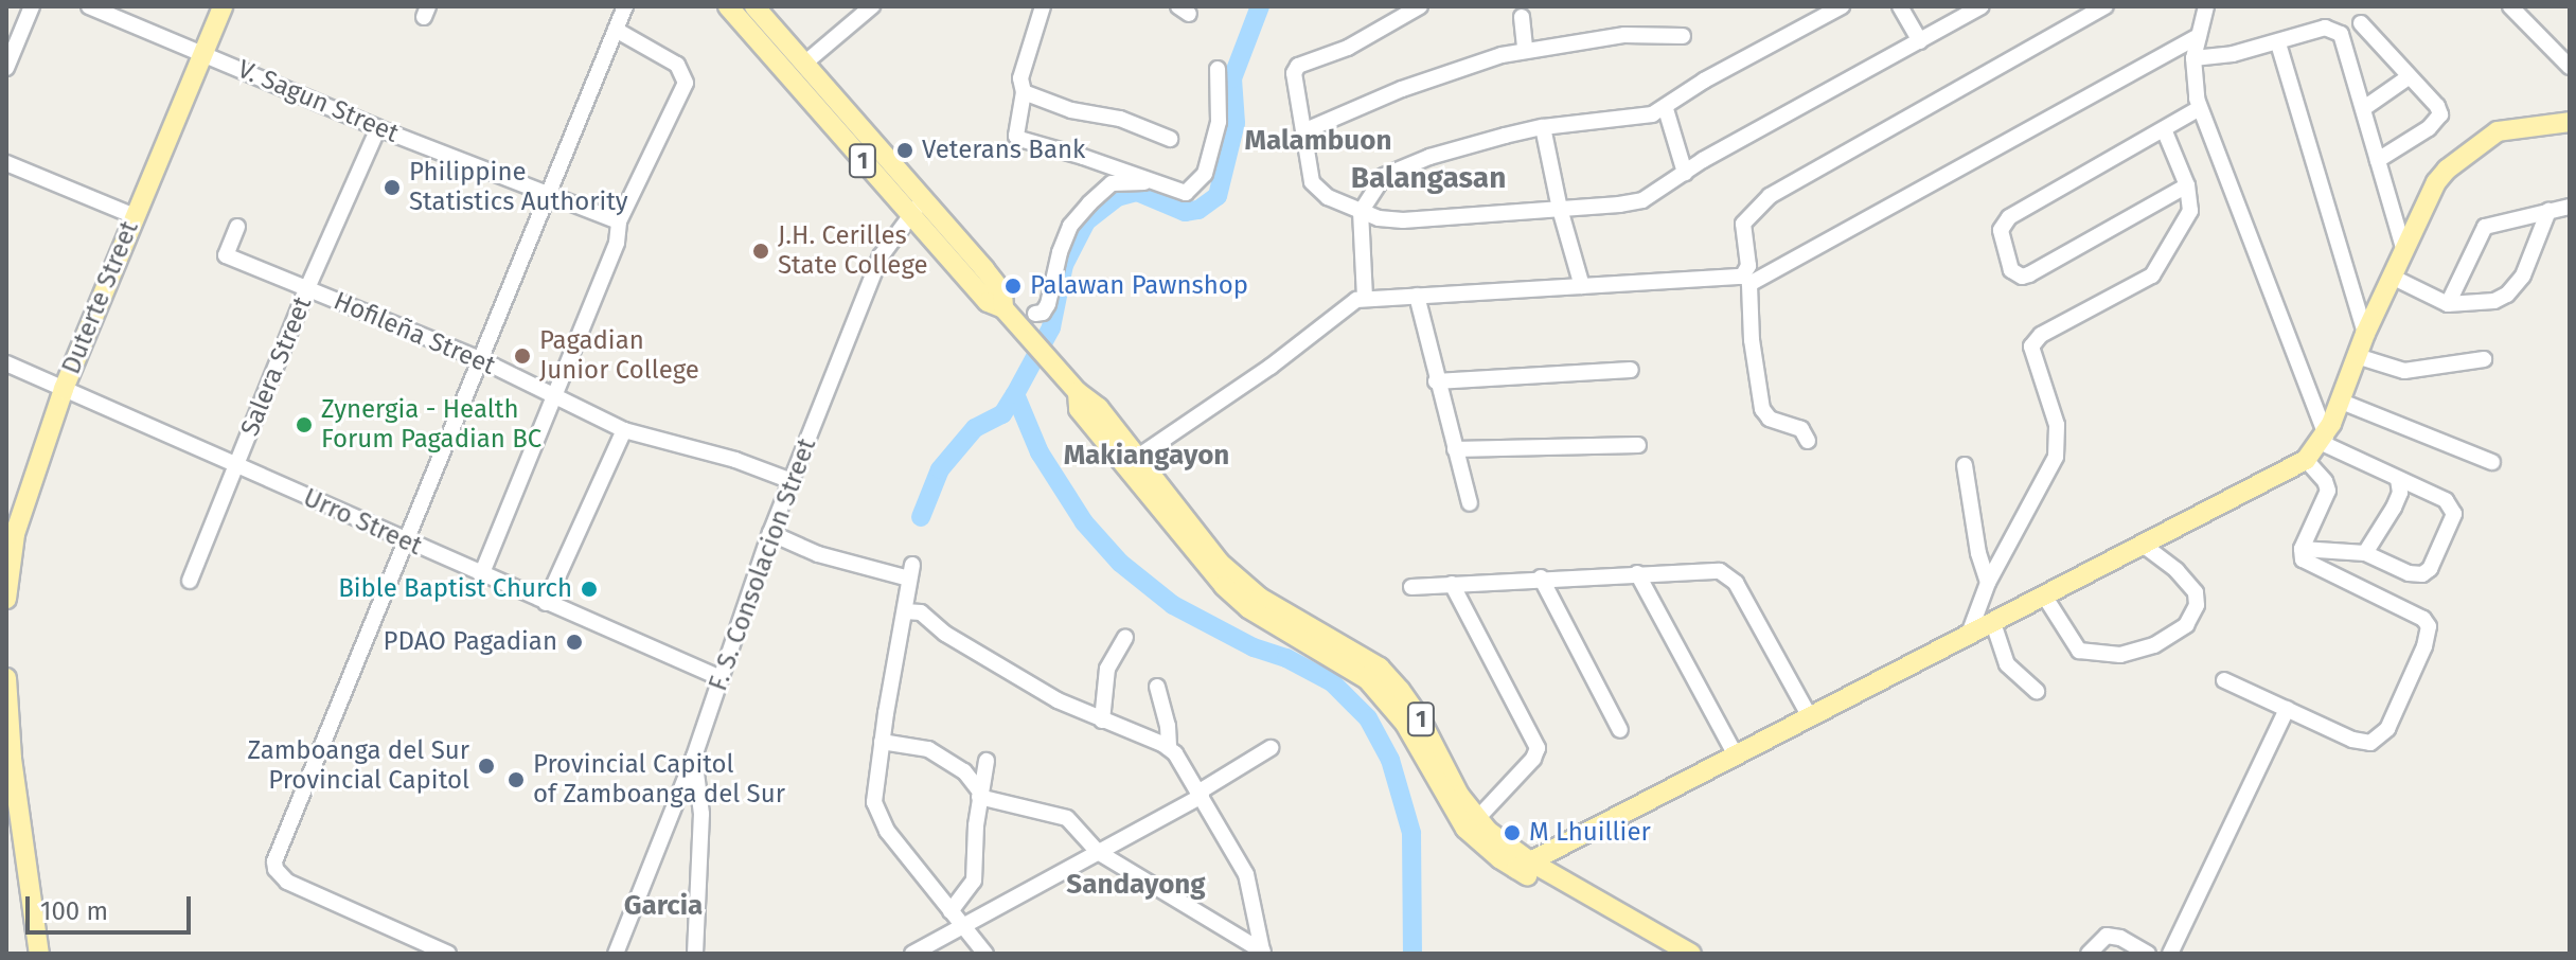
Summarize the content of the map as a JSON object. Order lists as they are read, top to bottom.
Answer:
{
  "streets": {
    "main road": ["1", "Duterte Street"],
    "street": [
      "V. Sagun Street",
      "Hofileña Street",
      "Salera Street",
      "Urro Street",
      "F. S. Consolacion Street"
    ]
  },
  "crossings": [
    ["V. Sagun Street", "Duterte Street"],
    ["V. Sagun Street", "Salera Street"],
    ["1", "F. S. Consolacion Street"],
    ["Duterte Street", "Urro Street"],
    ["Hofileña Street", "Salera Street"],
    ["Hofileña Street", "F. S. Consolacion Street"],
    ["Salera Street", "Urro Street"],
    ["Urro Street", "F. S. Consolacion Street"]
  ],
  "districts": [
    "Malambuon",
    "Balangasan",
    "Makiangayon",
    "Sandayong",
    "Garcia"
  ],
  "places": [
    "Veterans Bank",
    "Philippine Statistics Authority",
    "J.H. Cerilles State College",
    "Palawan Pawnshop",
    "Pagadian Junior College",
    "Zynergia - Health Forum Pagadian BC",
    "Bible Baptist Church",
    "PDAO Pagadian",
    "Zamboanga del Sur Provincial Capitol",
    "Provincial Capitol of Zamboanga del Sur",
    "M Lhuillier"
  ],
  "scale_bar": "100 m"
}
